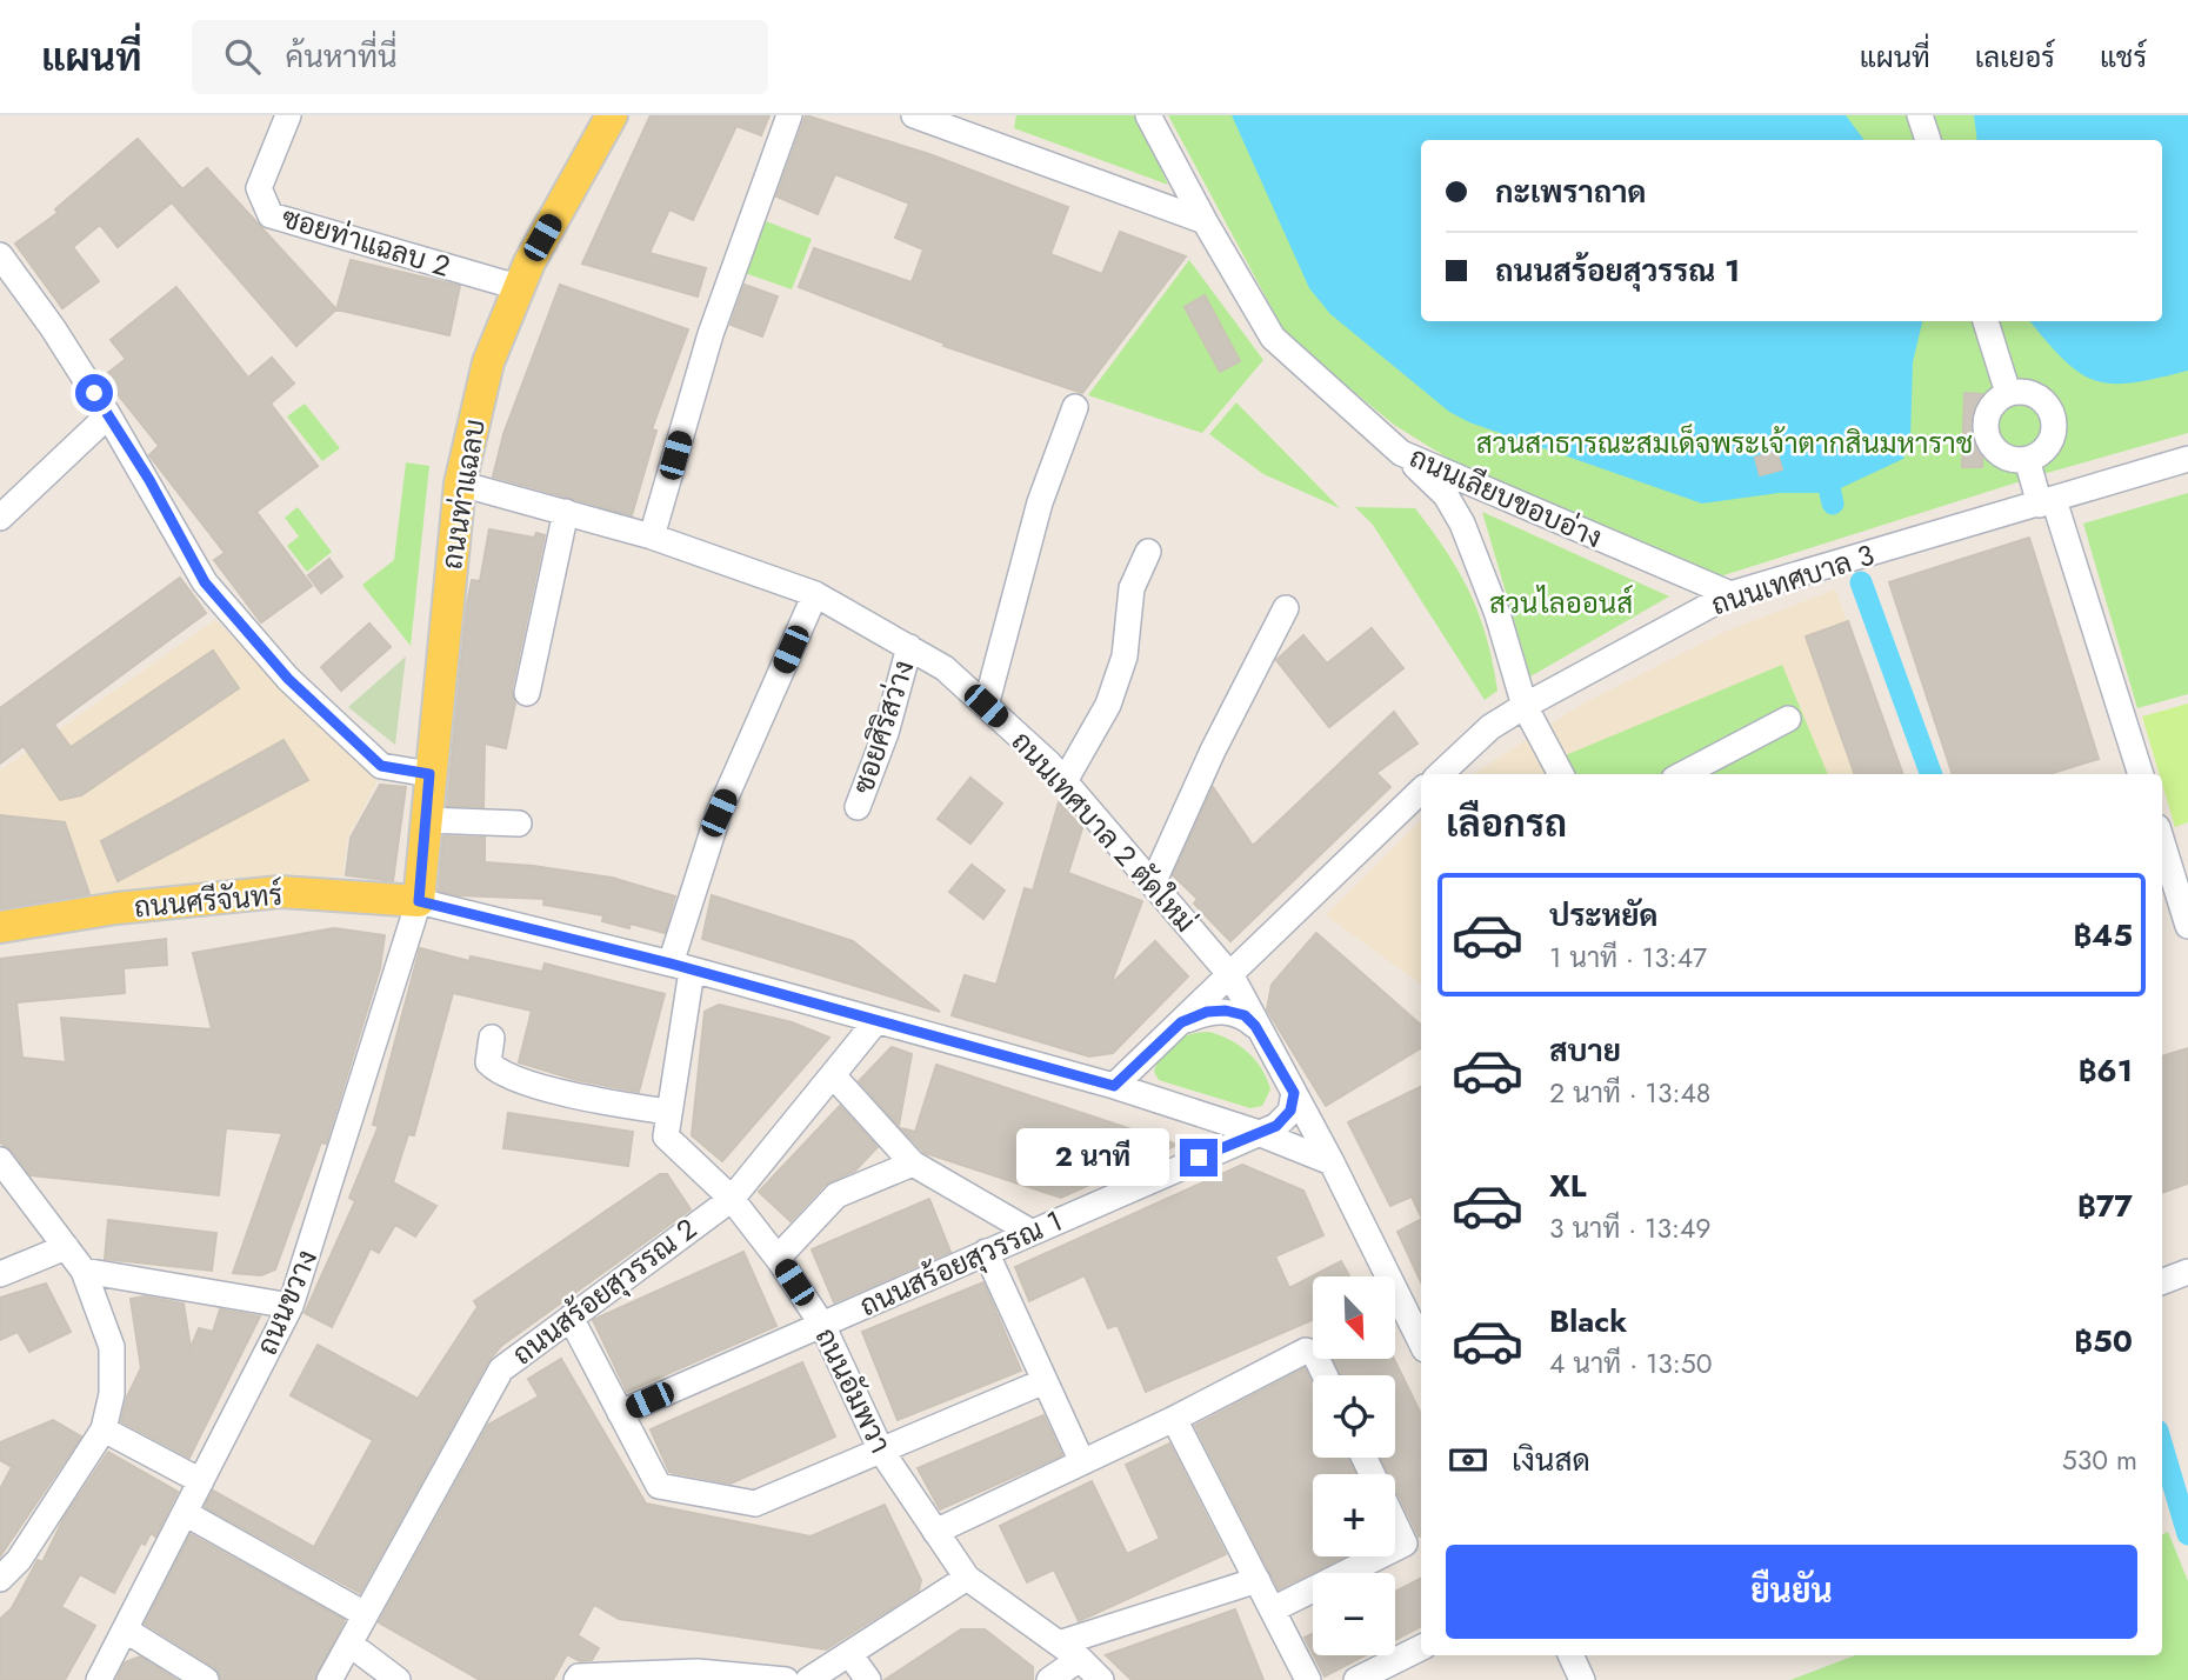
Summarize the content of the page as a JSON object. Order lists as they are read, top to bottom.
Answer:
{
  "streets": {
    "main road": ["ถนนท่าแฉลบ", "ถนนศรีจันทร์"],
    "street": [
      "ซอยท่าแฉลบ 2",
      "ถนนเลียบขอบอ่าง",
      "ถนนเทศบาล 3",
      "ซอยศิริสว่าง",
      "ถนนเทศบาล 2 ตัดใหม่",
      "ถนนสร้อยสุวรรณ 1",
      "ถนนสร้อยสุวรรณ 2",
      "ถนนขวาง",
      "ถนนอัมพวา"
    ]
  },
  "crossings": [
    ["ซอยท่าแฉลบ 2", "ถนนท่าแฉลบ"],
    ["ถนนท่าแฉลบ", "ถนนเทศบาล 2 ตัดใหม่"],
    ["ถนนท่าแฉลบ", "ถนนศรีจันทร์"],
    ["ถนนท่าแฉลบ", "ถนนขวาง"],
    ["ถนนเลียบขอบอ่าง", "ถนนเทศบาล 3"],
    ["ซอยศิริสว่าง", "ถนนเทศบาล 2 ตัดใหม่"],
    ["ถนนเทศบาล 2 ตัดใหม่", "ถนนสร้อยสุวรรณ 1"],
    ["ถนนเทศบาล 2 ตัดใหม่", "ถนนอัมพวา"],
    ["ถนนศรีจันทร์", "ถนนขวาง"],
    ["ถนนสร้อยสุวรรณ 1", "ถนนอัมพวา"],
    ["ถนนสร้อยสุวรรณ 2", "ถนนอัมพวา"]
  ],
  "parks": ["สวนสาธารณะสมเด็จพระเจ้าตากสินมหาราช", "สวนไลออนส์"],
  "north": "bottom right",
  "page": {
    "header": "แผนที่",
    "search": "ค้นหาที่นี่",
    "nav": ["แผนที่", "เลเยอร์", "แชร์"],
    "banner": ["กะเพราถาด", "ถนนสร้อยสุวรรณ 1"],
    "heading": "เลือกรถ",
    "list": [
      {
        "name": "ประหยัด",
        "note": "1 นาที · 13:47",
        "value": "฿45"
      },
      {
        "name": "สบาย",
        "note": "2 นาที · 13:48",
        "value": "฿61"
      },
      {
        "name": "XL",
        "note": "3 นาที · 13:49",
        "value": "฿77"
      },
      {
        "name": "Black",
        "note": "4 นาที · 13:50",
        "value": "฿50"
      }
    ],
    "bubble": "2 นาที",
    "map_buttons": ["+", "−"],
    "pay": ["เงินสด", "530 m"],
    "buttons": "ยืนยัน"
  }
}
